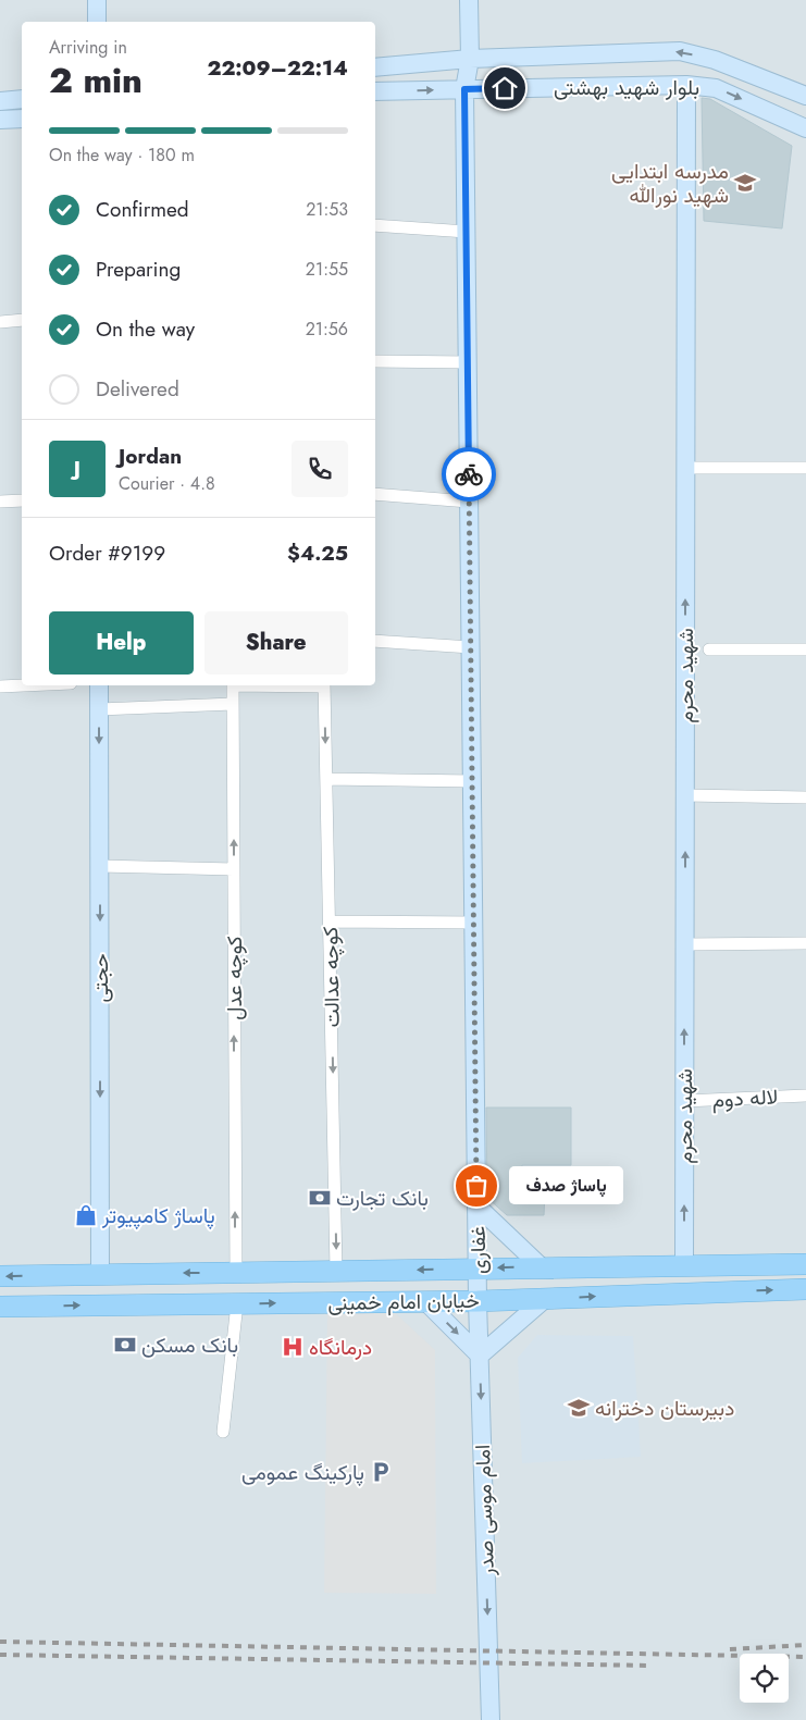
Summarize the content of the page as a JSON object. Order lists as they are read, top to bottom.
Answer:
{
  "streets": {
    "main road": ["خیابان امام خمینی"],
    "street": [
      "بلوار شهید بهشتی",
      "شهید محرم",
      "کوچه عدالت",
      "حجتی",
      "کوچه عدل",
      "لاله دوم",
      "غفاری",
      "امام موسی صدر"
    ]
  },
  "crossings": [
    ["بلوار شهید بهشتی", "شهید محرم"],
    ["بلوار شهید بهشتی", "غفاری"],
    ["شهید محرم", "لاله دوم"],
    ["شهید محرم", "خیابان امام خمینی"],
    ["کوچه عدالت", "خیابان امام خمینی"],
    ["حجتی", "خیابان امام خمینی"],
    ["کوچه عدل", "خیابان امام خمینی"],
    ["غفاری", "خیابان امام خمینی"],
    ["غفاری", "امام موسی صدر"],
    ["خیابان امام خمینی", "امام موسی صدر"]
  ],
  "one_way": [
    "شهید محرم",
    "کوچه عدالت",
    "حجتی",
    "کوچه عدل",
    "امام موسی صدر"
  ],
  "places": {
    "school or university": ["مدرسه ابتدایی شهید نورالله", "دبیرستان دخترانه"],
    "other": ["پاساژ صدف"],
    "bank": ["بانک تجارت", "بانک مسکن"],
    "shop": ["پاساژ کامپیوتر"],
    "hospital": ["درمانگاه"],
    "parking": ["پارکینگ عمومی"]
  },
  "page": {
    "heading": ["2 min", "Arriving in", "22:09–22:14"],
    "panel": [
      "Jordan",
      "Courier · 4.8",
      "Order #9199",
      "$4.25"
    ],
    "bar": "On the way · 180 m",
    "list": [
      ["Confirmed", "21:53"],
      ["Preparing", "21:55"],
      ["On the way", "21:56"],
      "Delivered"
    ],
    "round": "J",
    "buttons": ["Help", "Share"],
    "bubble": "پاساژ صدف"
  }
}
